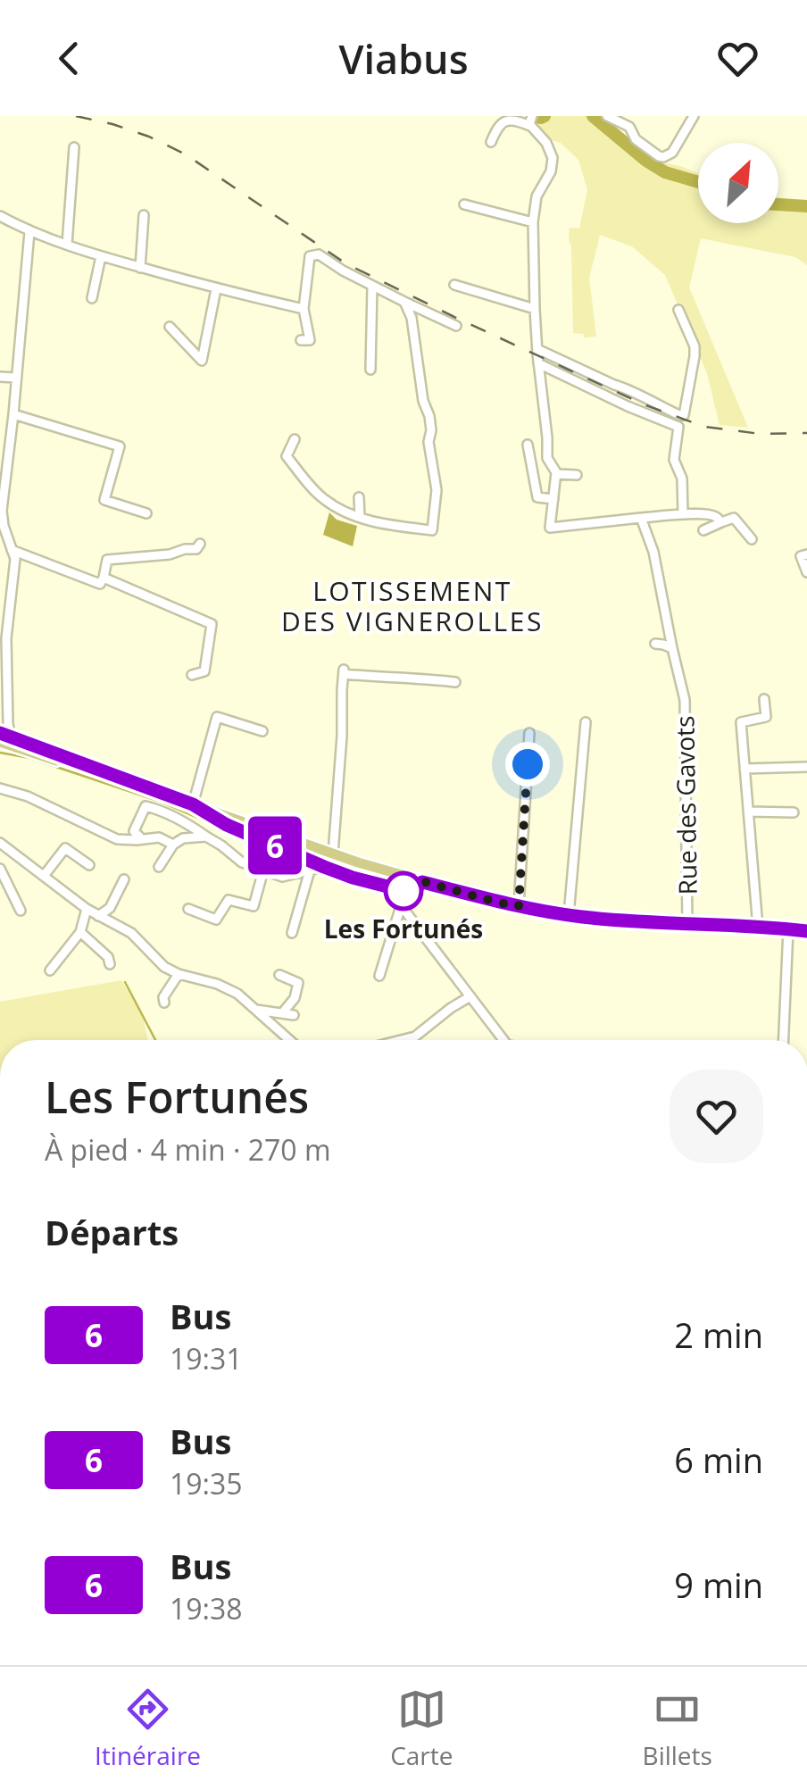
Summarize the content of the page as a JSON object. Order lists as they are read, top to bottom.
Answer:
{
  "streets": {
    "street": ["Rue des Gavots"]
  },
  "districts": ["LOTISSEMENT DES VIGNEROLLES"],
  "places": ["Les Fortunés"],
  "lines": ["bus line 6"],
  "north": "top right",
  "page": {
    "header": "Viabus",
    "on_map": "6",
    "heading": [
      ["Les Fortunés", "À pied · 4 min · 270 m"],
      "Départs"
    ],
    "list": [
      {
        "mark": "6",
        "name": "Bus",
        "note": "19:31",
        "value": "2 min"
      },
      {
        "mark": "6",
        "name": "Bus",
        "note": "19:35",
        "value": "6 min"
      },
      {
        "mark": "6",
        "name": "Bus",
        "note": "19:38",
        "value": "9 min"
      }
    ],
    "tabs": ["Itinéraire", "Carte", "Billets"]
  }
}
